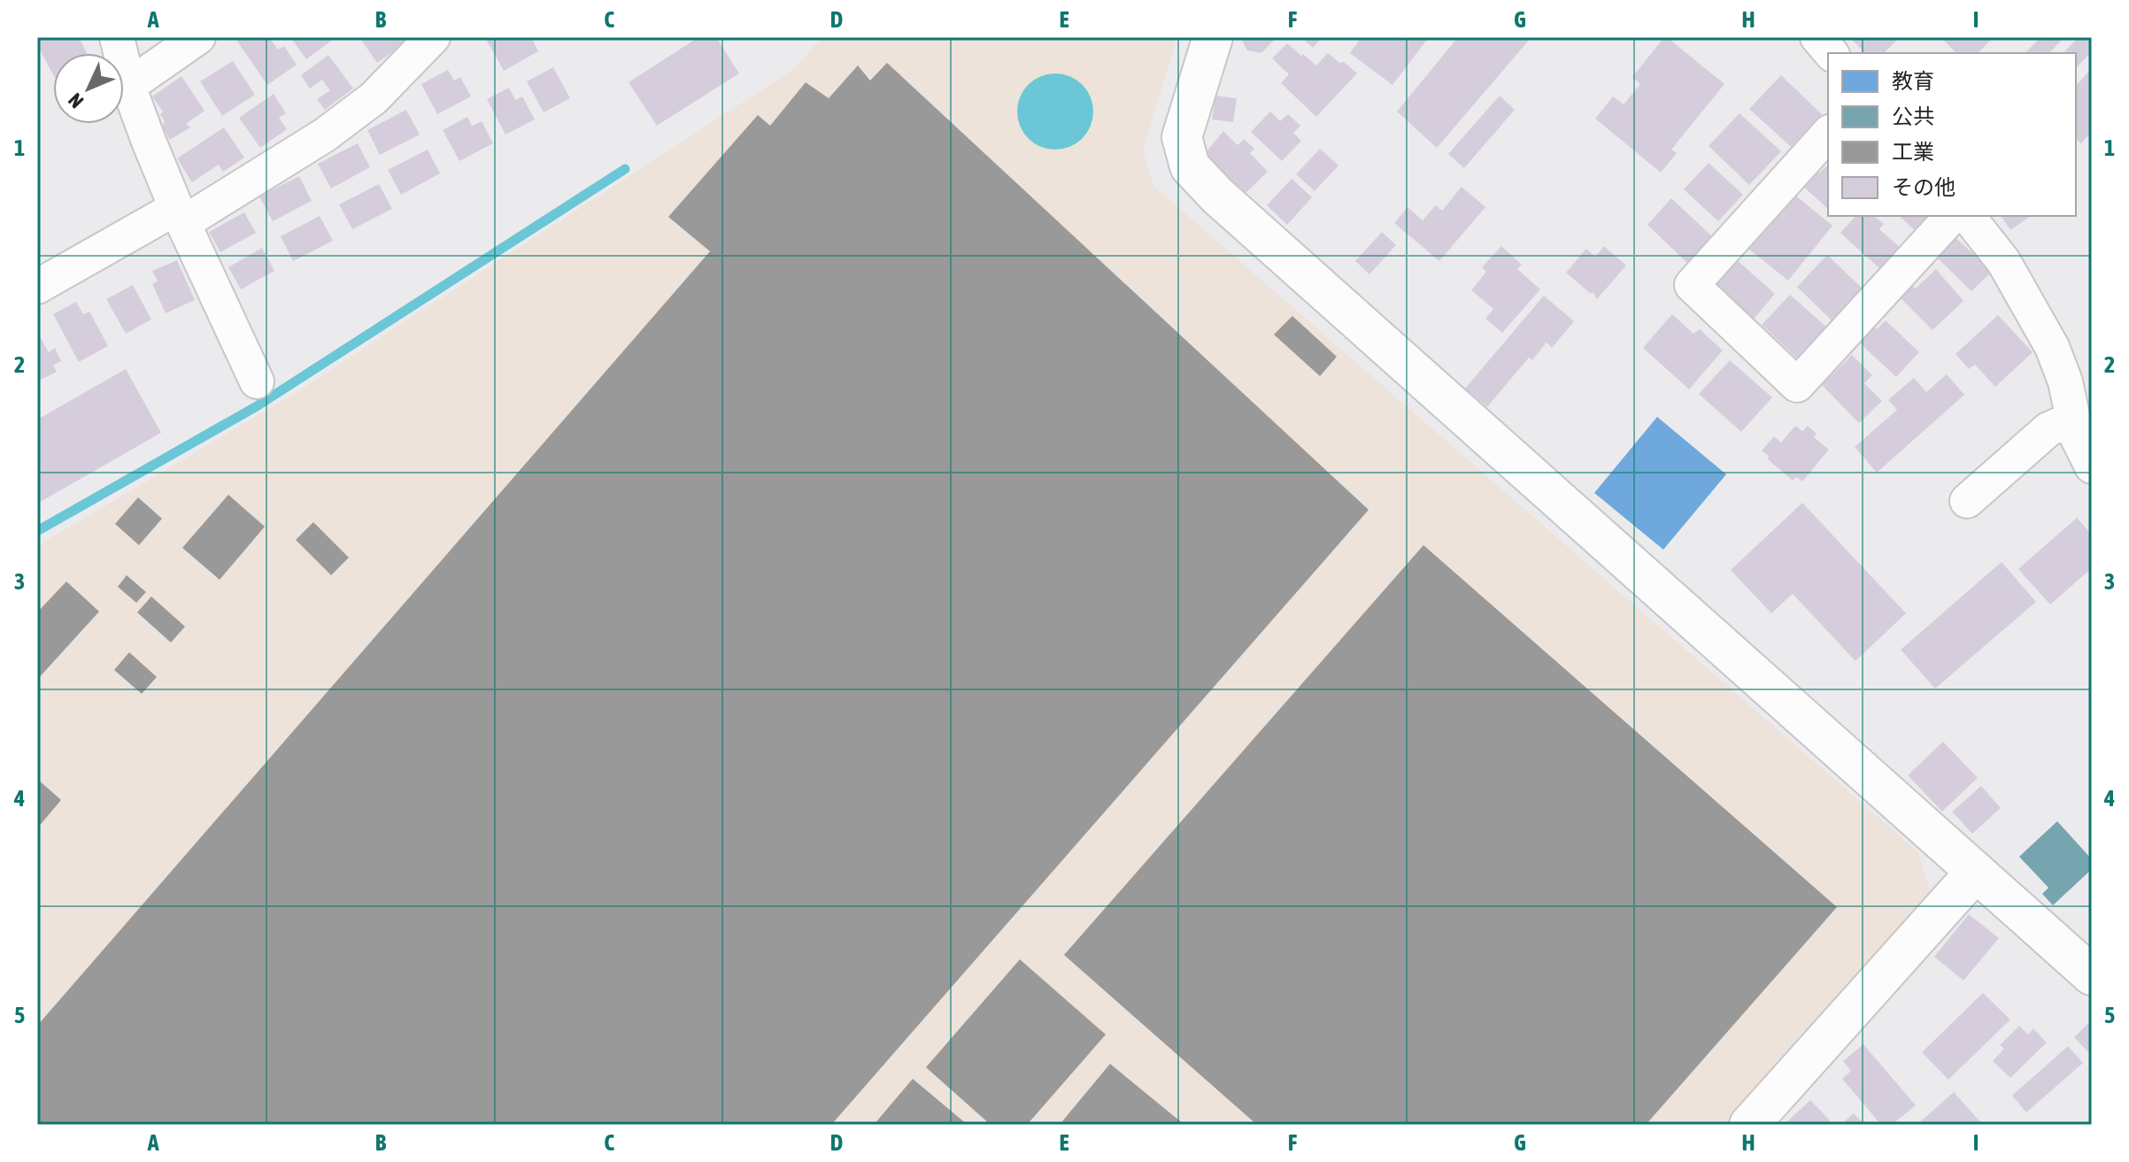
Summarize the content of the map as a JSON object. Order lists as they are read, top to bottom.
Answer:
{
  "legend": [
    "教育",
    "公共",
    "工業",
    "その他"
  ],
  "north": "bottom left",
  "grid": {
    "columns": [
      "A",
      "B",
      "C",
      "D",
      "E",
      "F",
      "G",
      "H",
      "I"
    ],
    "rows": [
      "1",
      "2",
      "3",
      "4",
      "5"
    ]
  }
}
